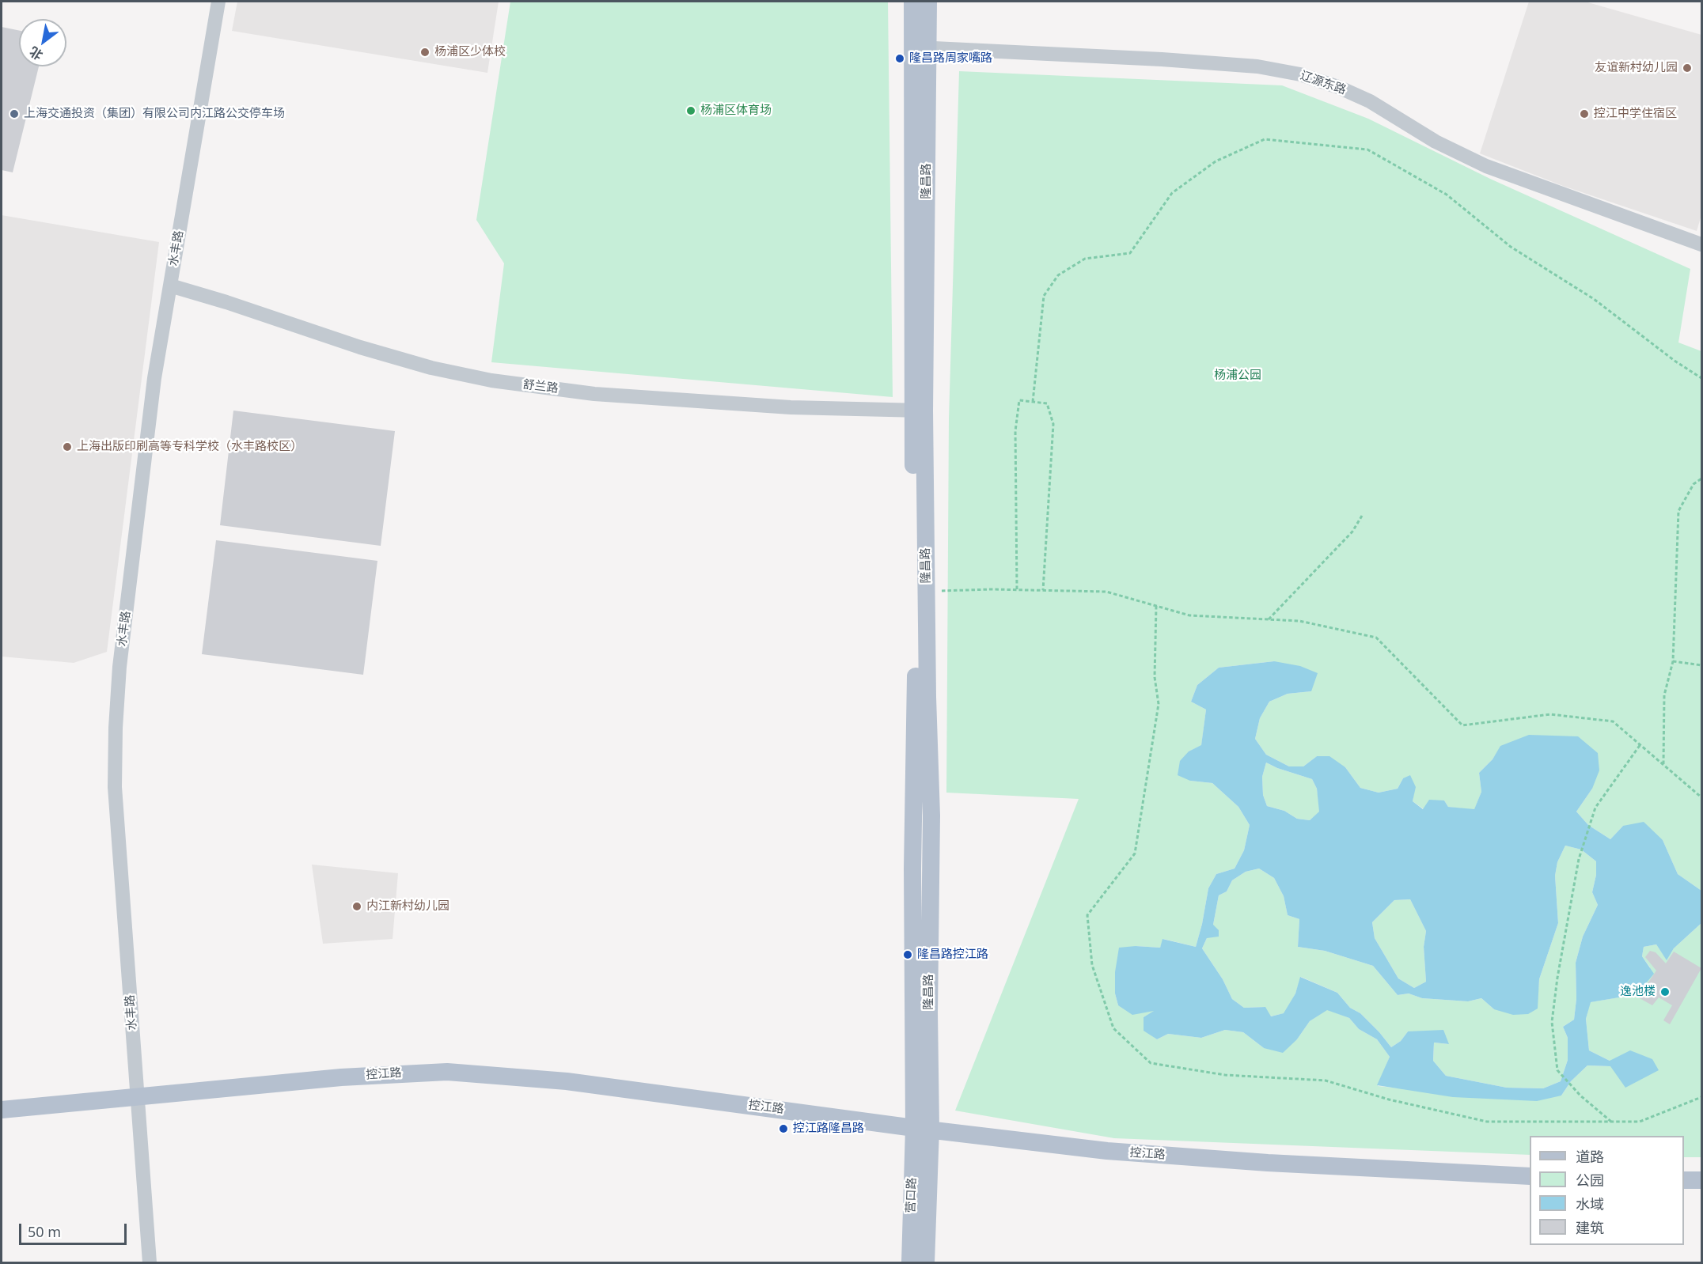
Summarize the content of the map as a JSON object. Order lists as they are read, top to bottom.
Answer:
{
  "streets": {
    "main road": ["隆昌路", "控江路", "营口路"],
    "street": ["辽源东路", "水丰路", "舒兰路"]
  },
  "crossings": [
    ["辽源东路", "隆昌路"],
    ["隆昌路", "舒兰路"],
    ["隆昌路", "控江路"],
    ["隆昌路", "营口路"],
    ["水丰路", "舒兰路"],
    ["水丰路", "控江路"],
    ["控江路", "营口路"]
  ],
  "parks": ["杨浦公园"],
  "places": [
    "杨浦区少体校",
    "隆昌路周家嘴路",
    "友谊新村幼儿园",
    "杨浦区体育场",
    "上海交通投资（集团）有限公司内江路公交停车场",
    "控江中学住宿区",
    "上海出版印刷高等专科学校（水丰路校区）",
    "内江新村幼儿园",
    "隆昌路控江路",
    "逸池楼",
    "控江路隆昌路"
  ],
  "legend": [
    "道路",
    "公园",
    "水域",
    "建筑"
  ],
  "scale_bar": "50 m",
  "north": "bottom left"
}
